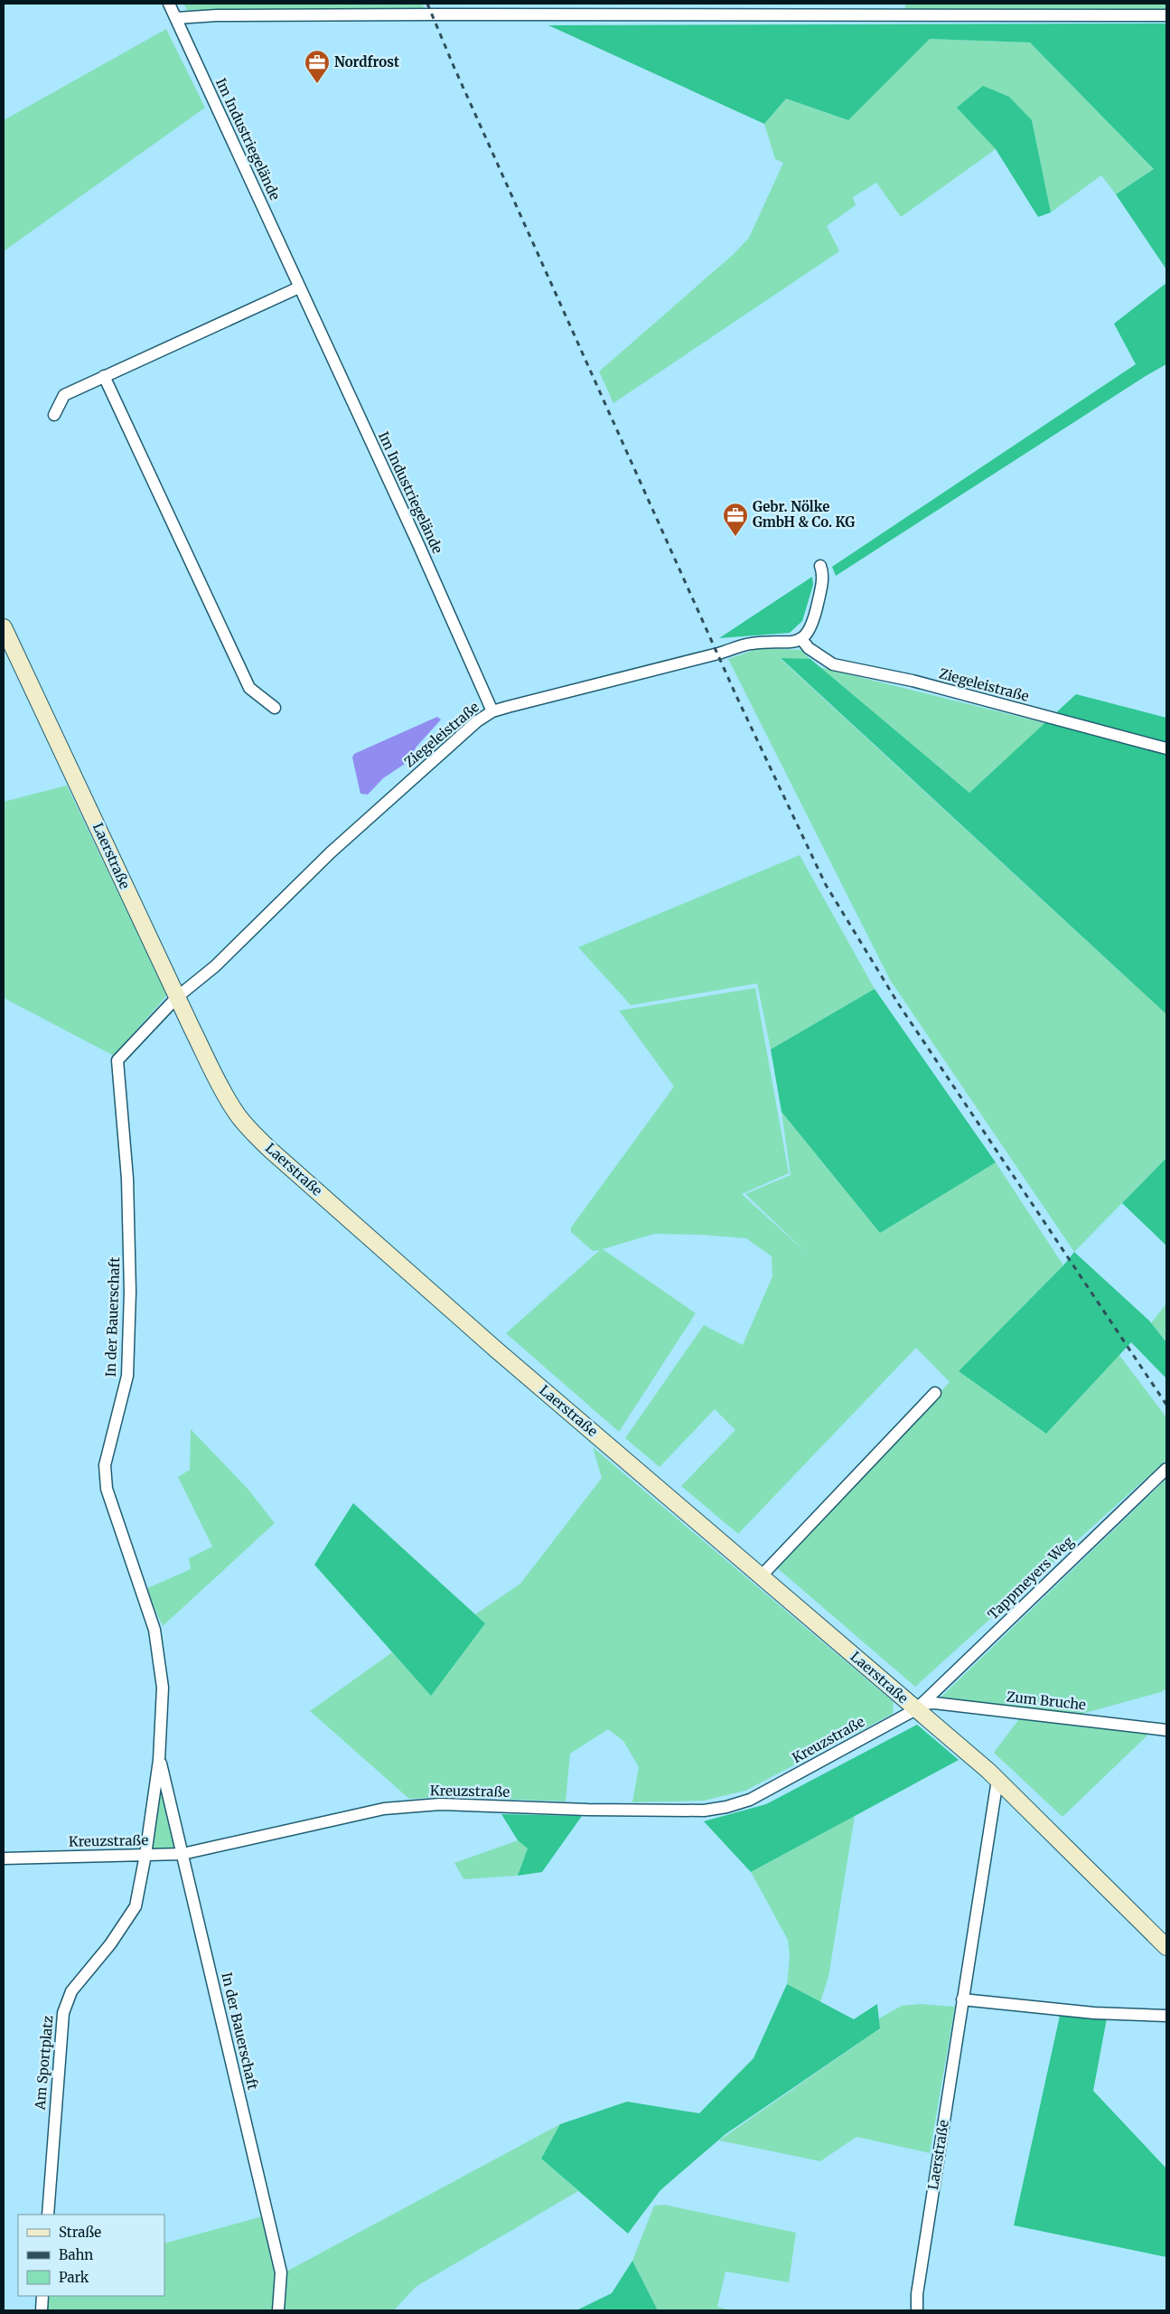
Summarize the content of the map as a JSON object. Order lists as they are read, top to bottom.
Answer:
{
  "streets": {
    "main road": ["Laerstraße"],
    "street": [
      "Im Industriegelände",
      "Ziegeleistraße",
      "In der Bauerschaft",
      "Tappmeyers Weg",
      "Zum Bruche",
      "Kreuzstraße",
      "Am Sportplatz"
    ]
  },
  "crossings": [
    ["Im Industriegelände", "Ziegeleistraße"],
    ["Ziegeleistraße", "Laerstraße"],
    ["Ziegeleistraße", "In der Bauerschaft"],
    ["Laerstraße", "In der Bauerschaft"],
    ["Laerstraße", "Tappmeyers Weg"],
    ["Laerstraße", "Zum Bruche"],
    ["Laerstraße", "Kreuzstraße"],
    ["In der Bauerschaft", "Kreuzstraße"],
    ["In der Bauerschaft", "Am Sportplatz"],
    ["Tappmeyers Weg", "Zum Bruche"],
    ["Tappmeyers Weg", "Kreuzstraße"],
    ["Zum Bruche", "Kreuzstraße"],
    ["Kreuzstraße", "Am Sportplatz"]
  ],
  "places": {
    "office": ["Nordfrost", "Gebr. Nölke GmbH & Co. KG"]
  },
  "legend": ["Straße", "Bahn", "Park"]
}
